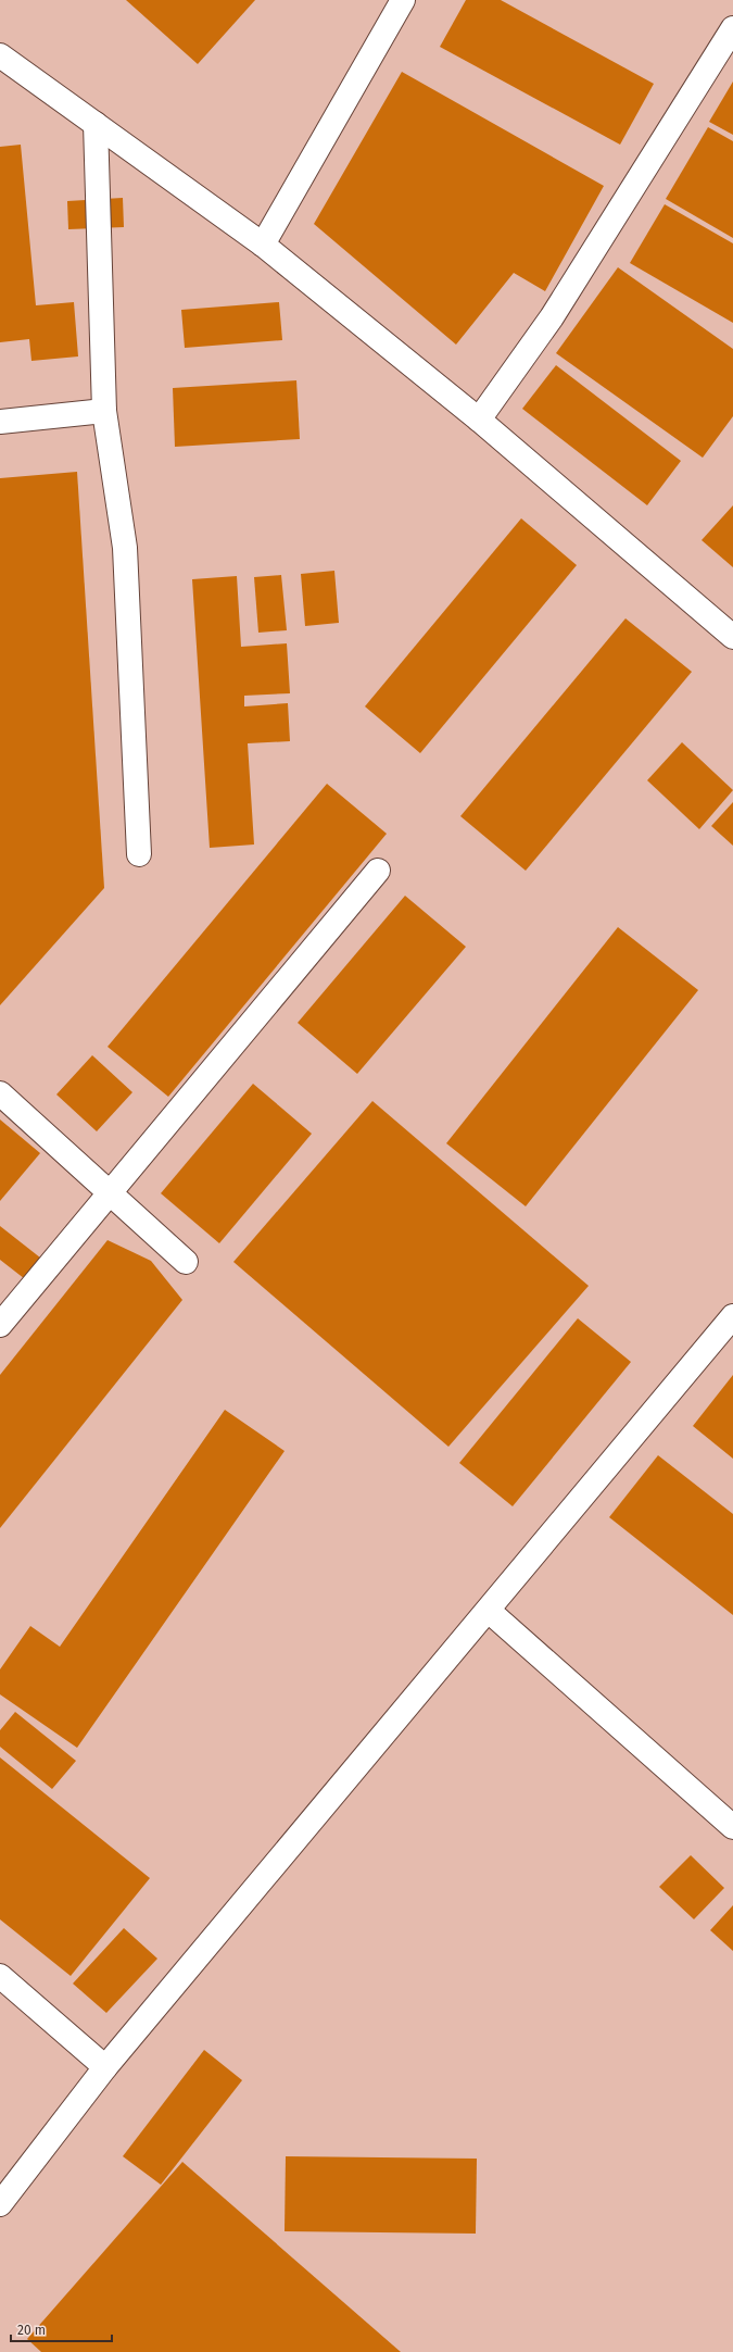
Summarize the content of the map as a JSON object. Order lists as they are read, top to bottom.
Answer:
{
  "scale_bar": "20 m"
}
